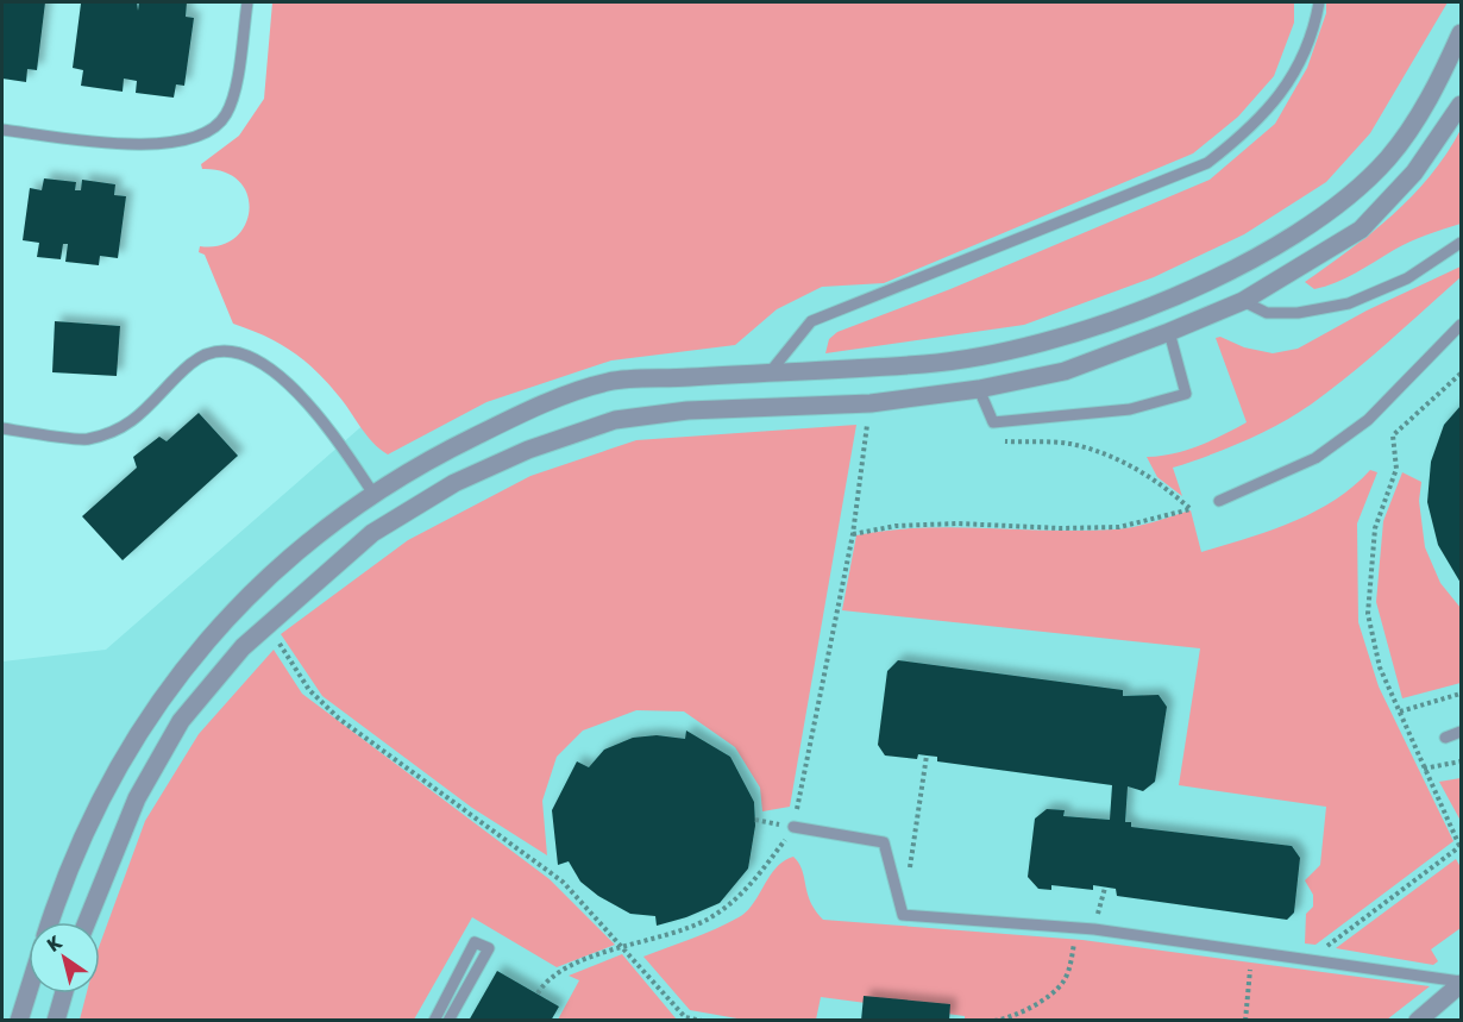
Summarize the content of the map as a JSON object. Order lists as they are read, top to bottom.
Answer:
{
  "north": "top left"
}
